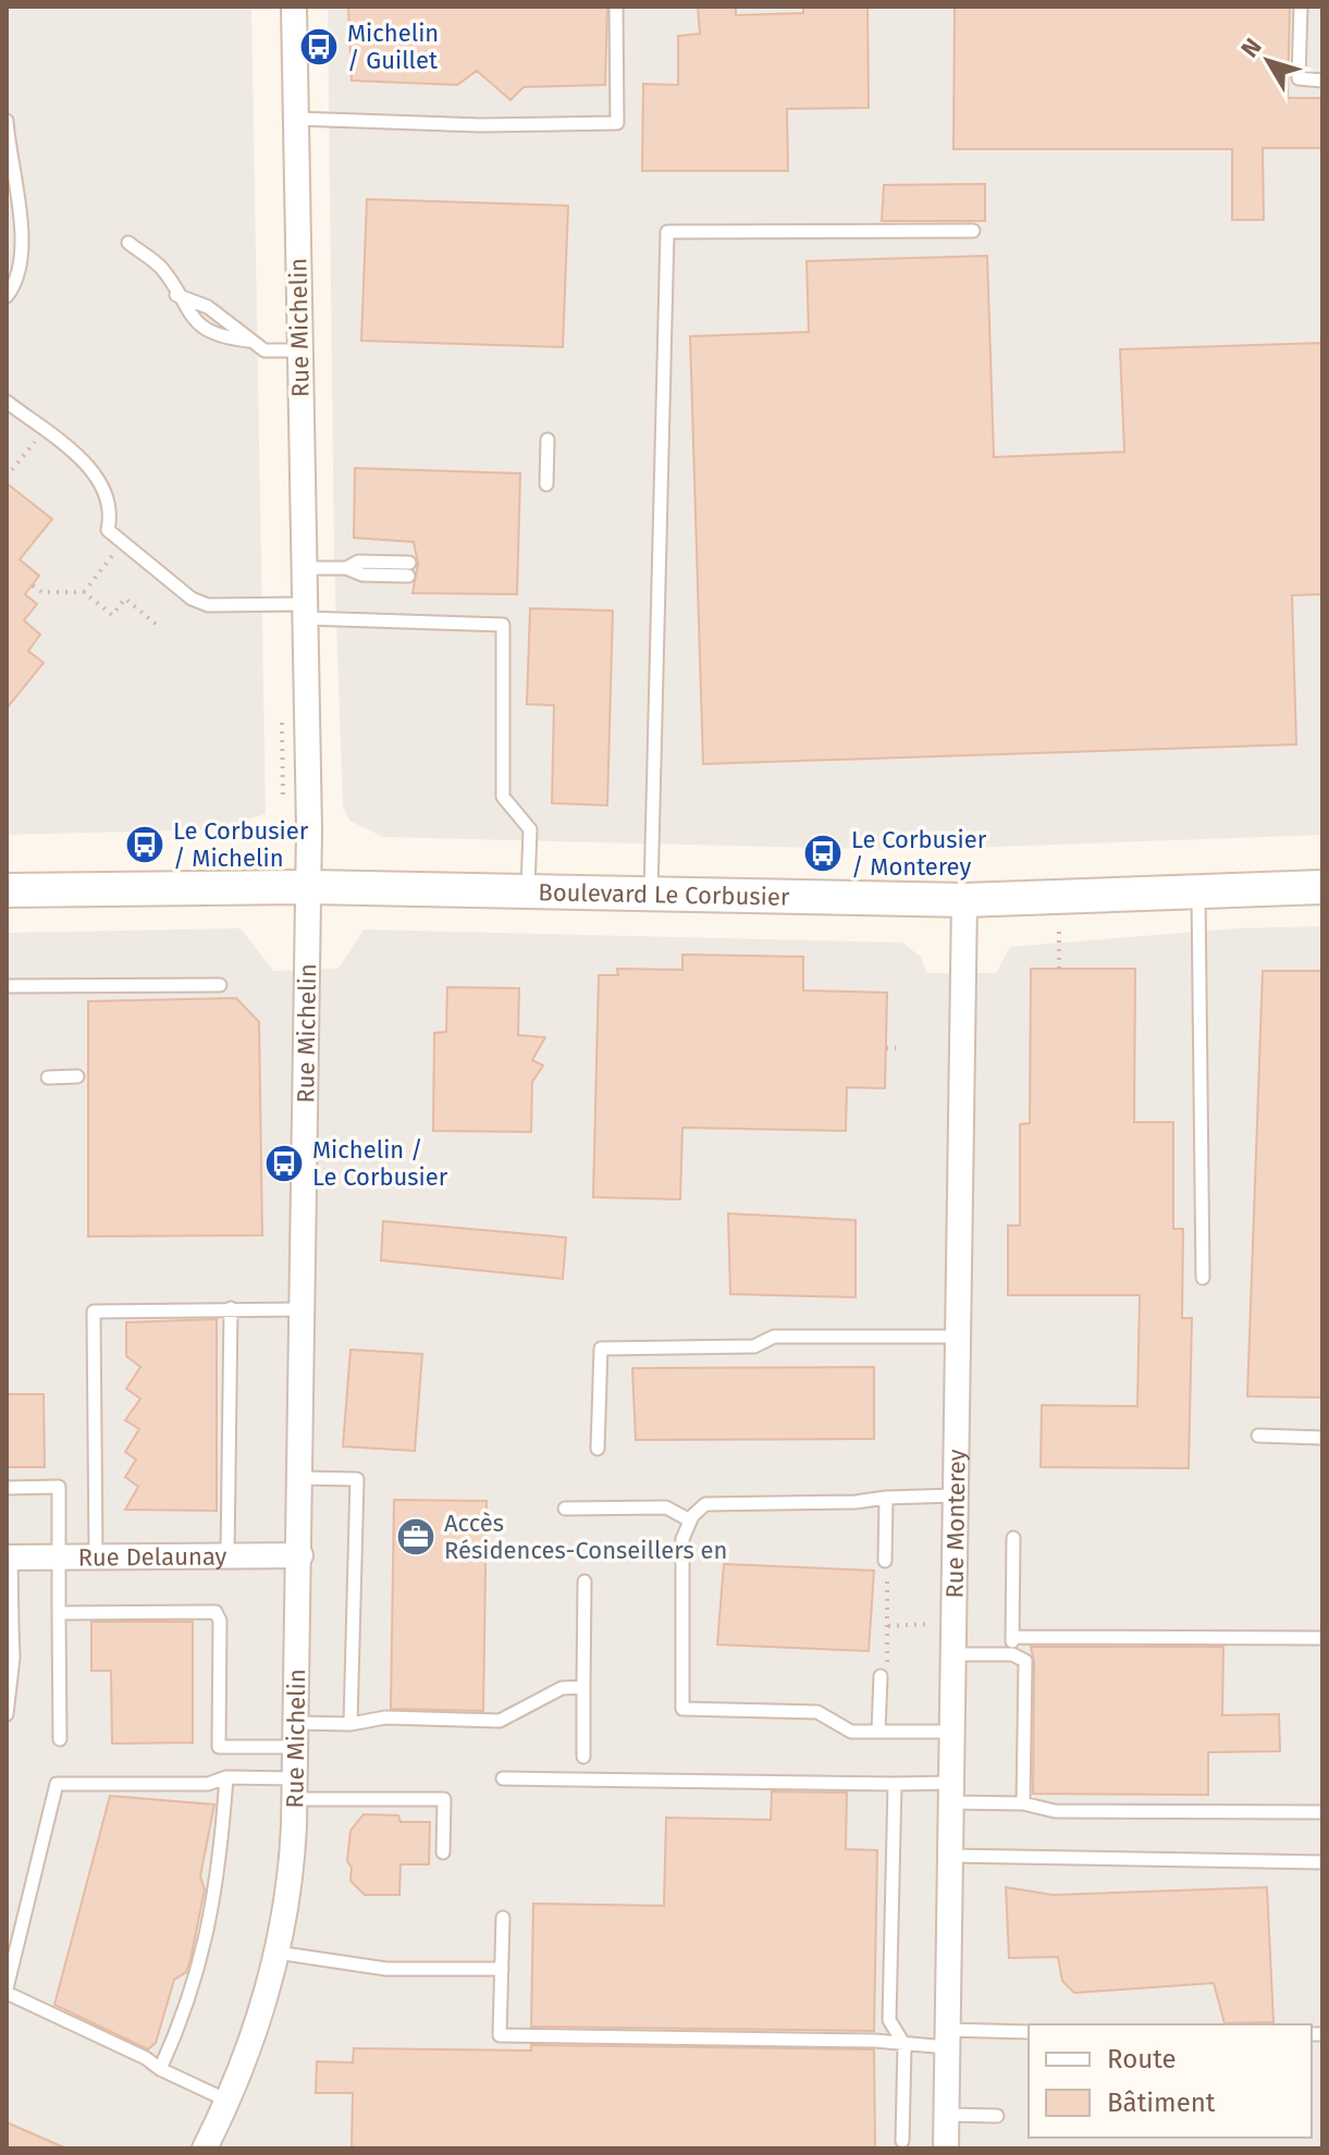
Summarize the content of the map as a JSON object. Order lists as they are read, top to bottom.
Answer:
{
  "streets": {
    "street": [
      "Rue Michelin",
      "Boulevard Le Corbusier",
      "Rue Monterey",
      "Rue Delaunay"
    ]
  },
  "crossings": [
    ["Rue Michelin", "Boulevard Le Corbusier"],
    ["Rue Michelin", "Rue Delaunay"],
    ["Boulevard Le Corbusier", "Rue Monterey"]
  ],
  "places": {
    "bus stop": [
      "Michelin / Guillet",
      "Le Corbusier / Michelin",
      "Le Corbusier / Monterey",
      "Michelin / Le Corbusier"
    ],
    "office": ["Accès Résidences-Conseillers en"]
  },
  "legend": ["Route", "Bâtiment"],
  "north": "top left"
}
